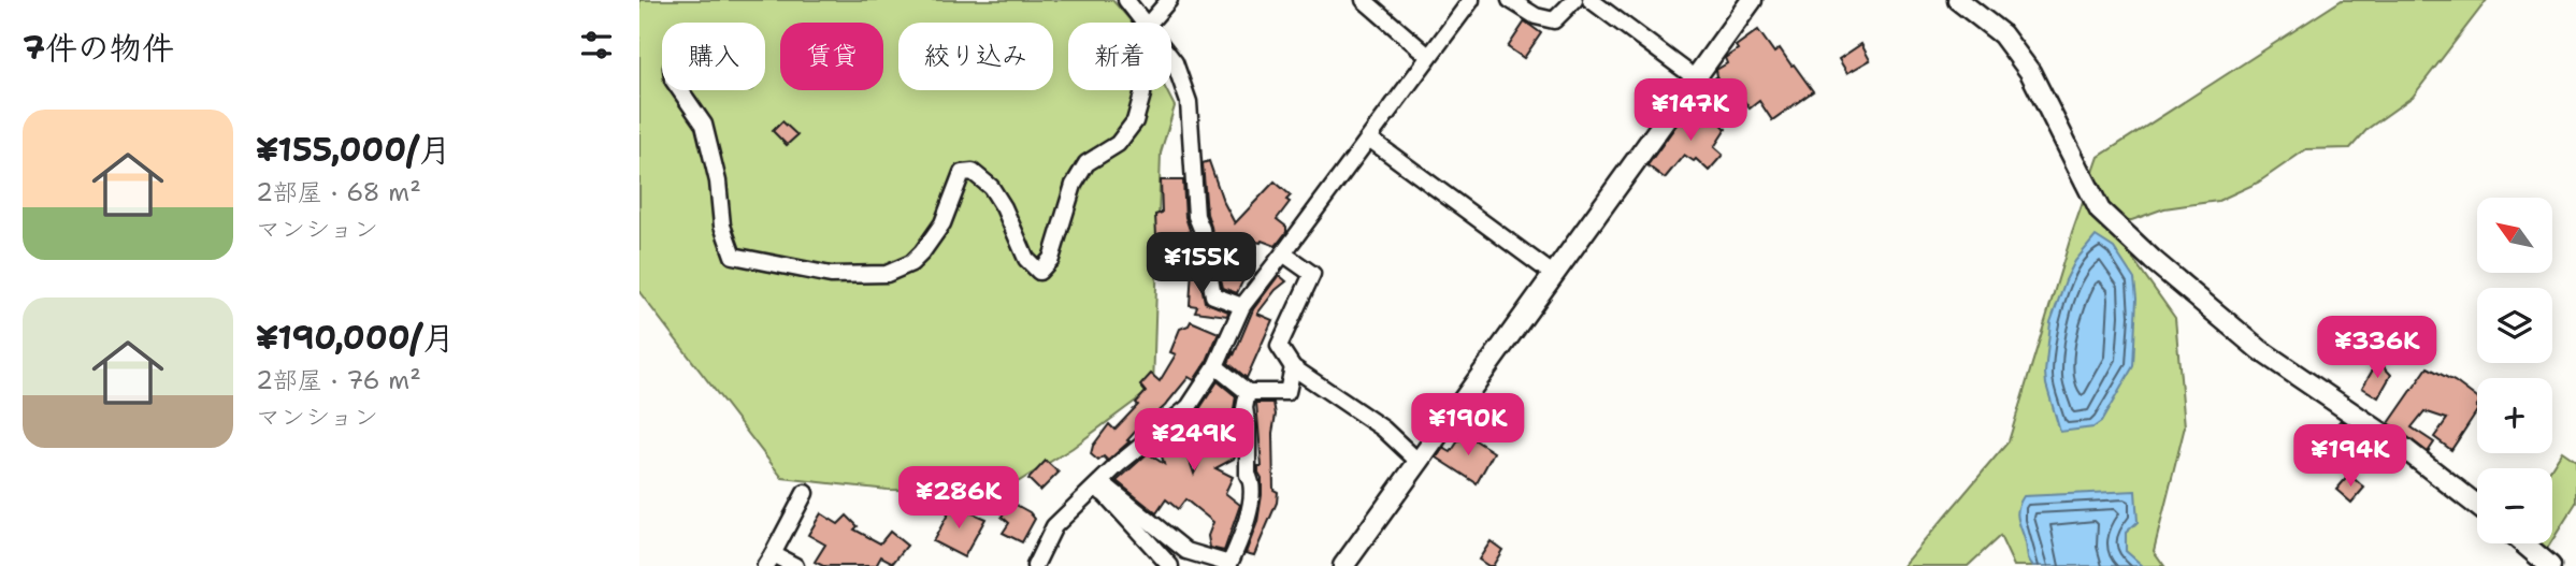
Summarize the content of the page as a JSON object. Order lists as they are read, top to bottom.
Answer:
{
  "north": "top left",
  "page": {
    "heading": "7件の物件",
    "chip": [
      "購入",
      "賃貸",
      "絞り込み",
      "新着"
    ],
    "price": [
      "¥147K",
      "¥155K",
      "¥336K",
      "¥190K",
      "¥249K",
      "¥194K",
      "¥286K"
    ],
    "list": [
      {
        "name": "¥155,000/月",
        "note": "2部屋 · 68 m² · マンション"
      },
      {
        "name": "¥190,000/月",
        "note": "2部屋 · 76 m² · マンション"
      }
    ],
    "map_buttons": ["+", "−"]
  }
}
